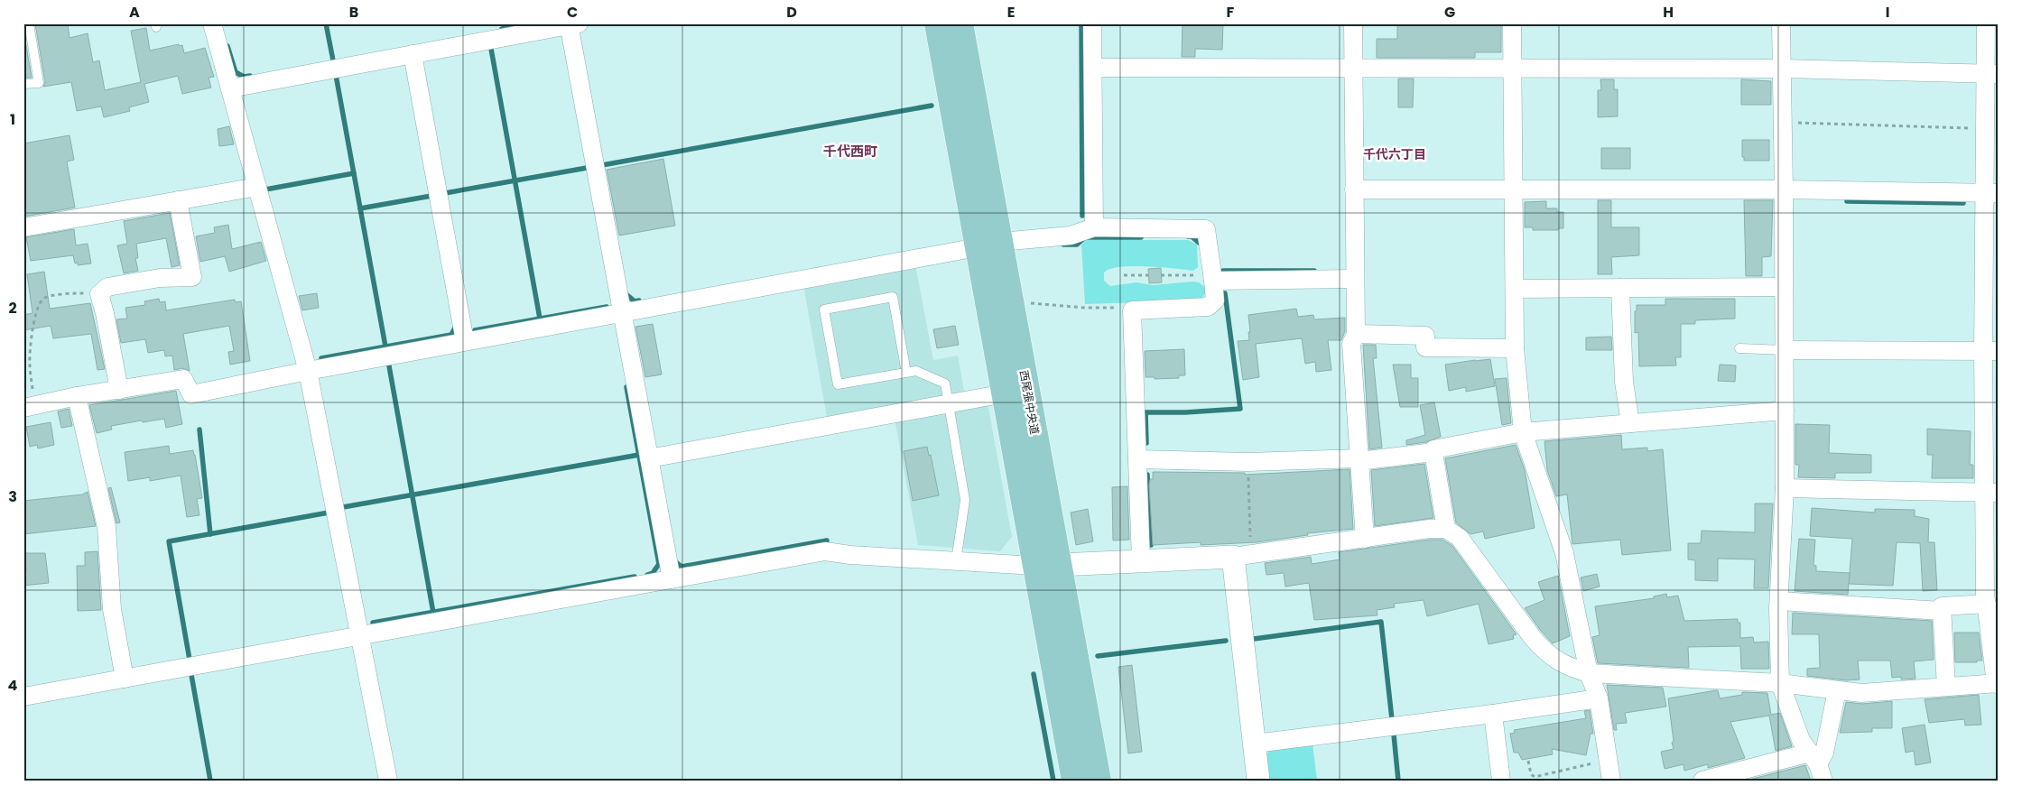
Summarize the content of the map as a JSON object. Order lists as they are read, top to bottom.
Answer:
{
  "streets": {
    "main road": ["西尾張中央道"]
  },
  "districts": ["千代西町", "千代六丁目"],
  "grid": {
    "columns": [
      "A",
      "B",
      "C",
      "D",
      "E",
      "F",
      "G",
      "H",
      "I"
    ],
    "rows": [
      "1",
      "2",
      "3",
      "4"
    ]
  }
}
